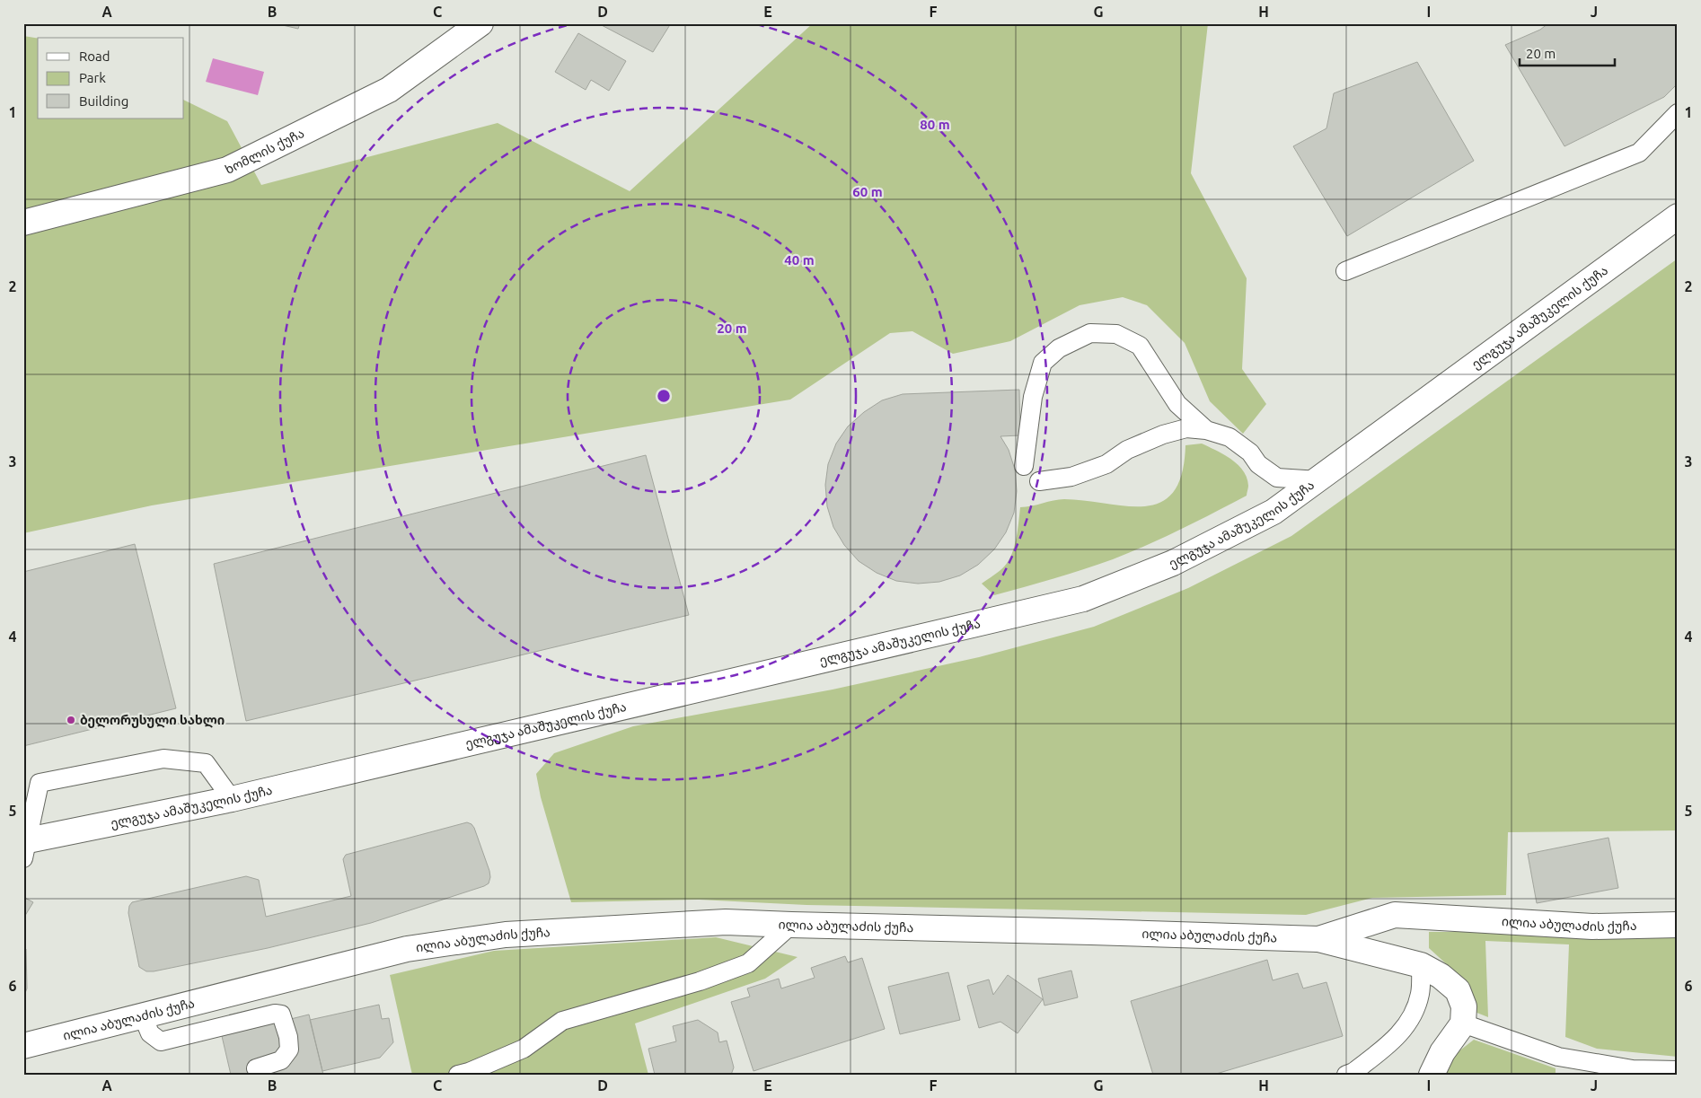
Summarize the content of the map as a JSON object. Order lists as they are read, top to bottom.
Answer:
{
  "streets": {
    "street": ["ხომლის ქუჩა", "ელგუჯა ამაშუკელის ქუჩა", "ილია აბულაძის ქუჩა"]
  },
  "places": ["ბელორუსული სახლი"],
  "legend": ["Road", "Park", "Building"],
  "scale_bar": "20 m",
  "grid": {
    "columns": [
      "A",
      "B",
      "C",
      "D",
      "E",
      "F",
      "G",
      "H",
      "I",
      "J"
    ],
    "rows": [
      "1",
      "2",
      "3",
      "4",
      "5",
      "6"
    ]
  },
  "rings": [
    "80 m",
    "60 m",
    "40 m",
    "20 m"
  ]
}
